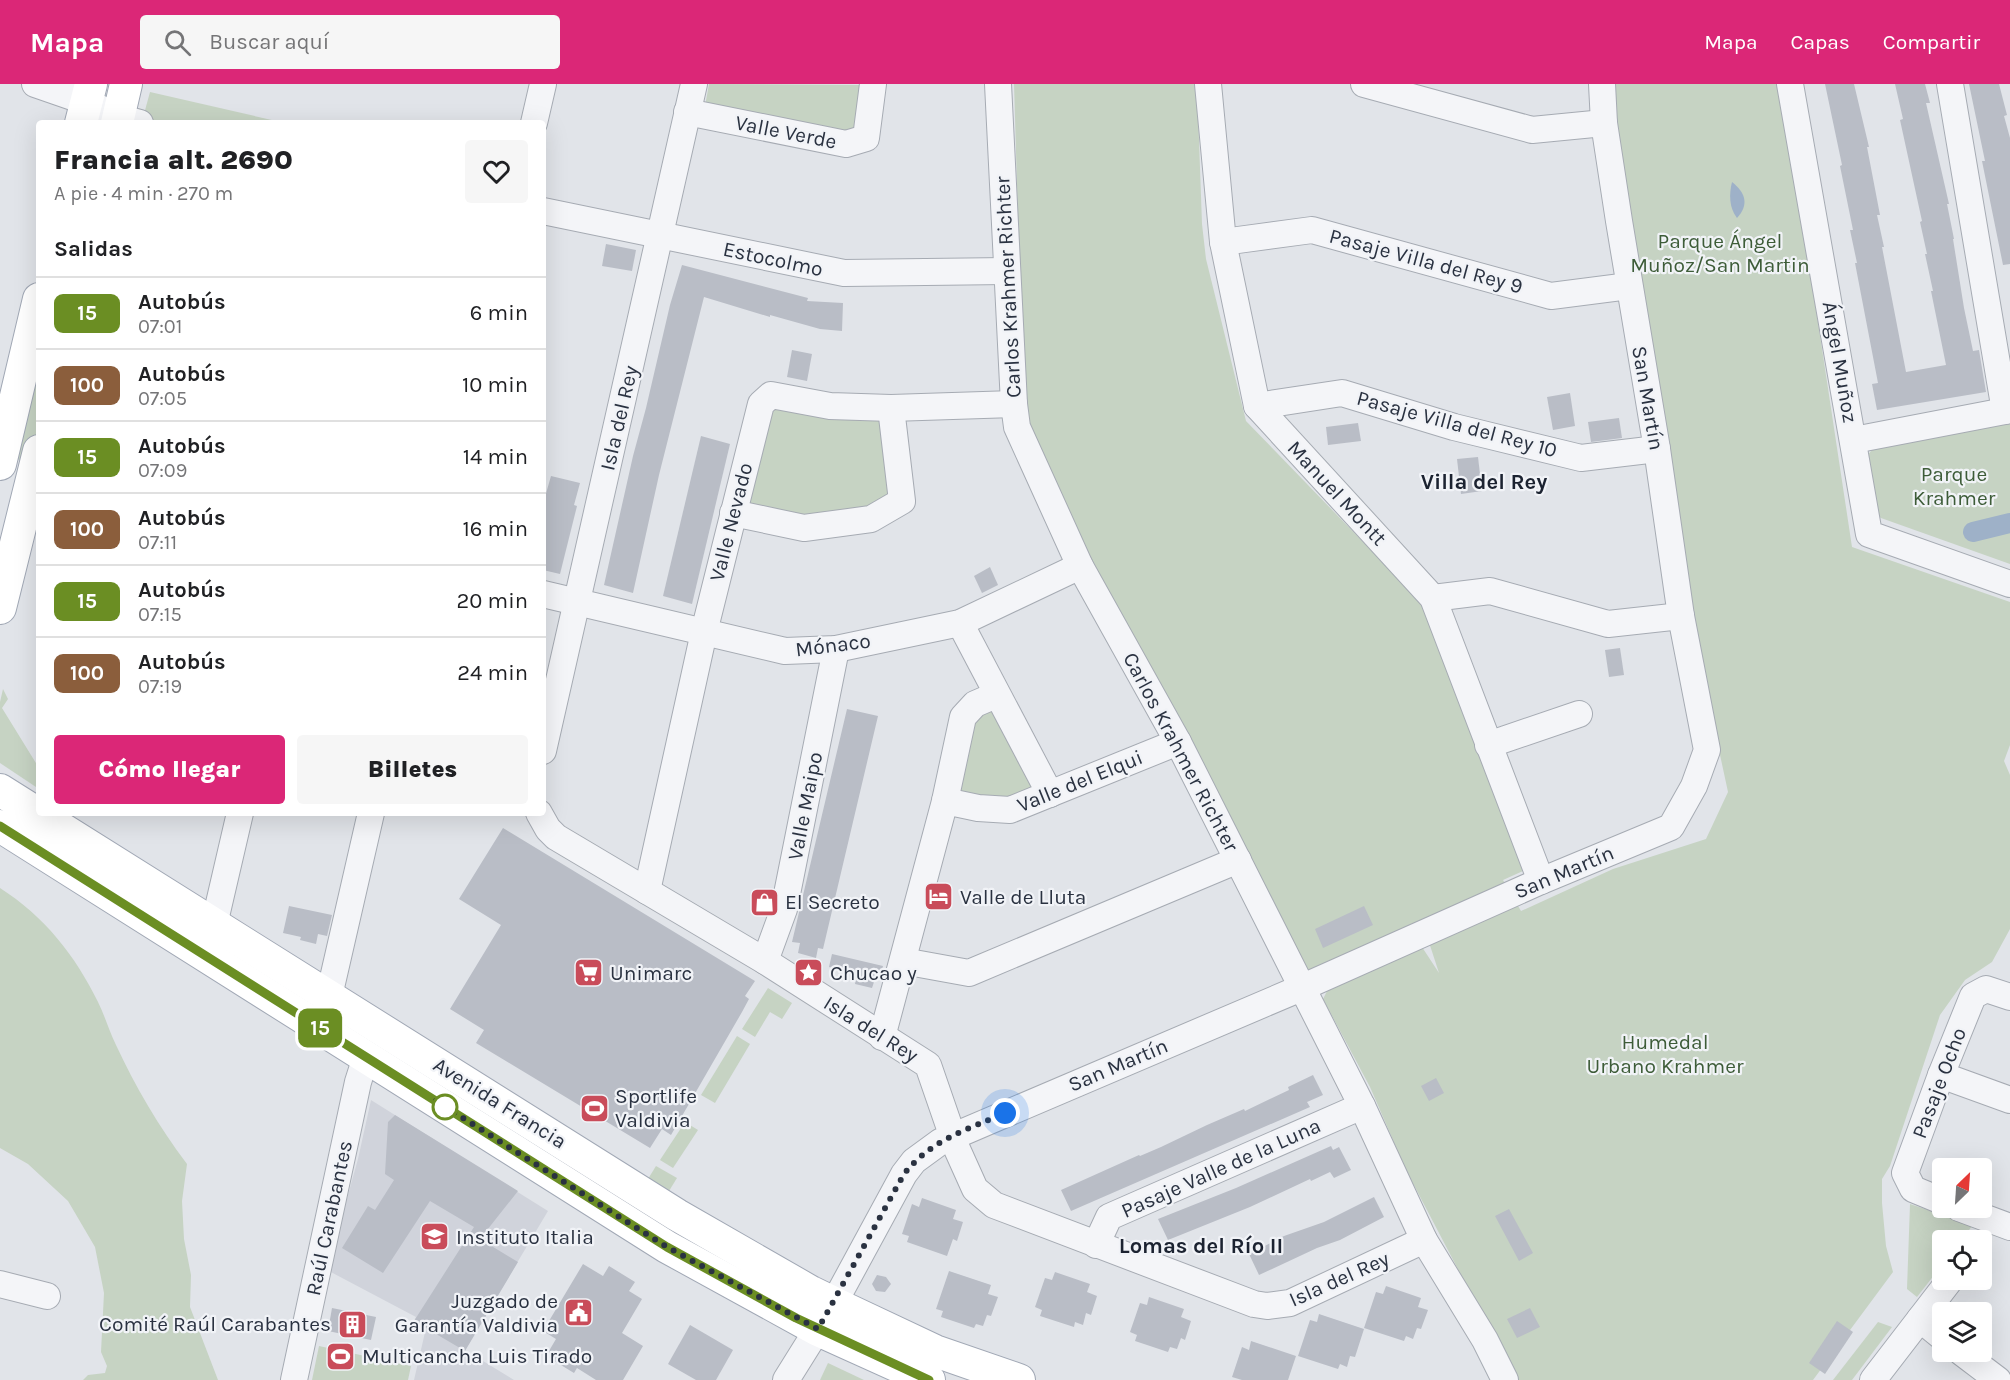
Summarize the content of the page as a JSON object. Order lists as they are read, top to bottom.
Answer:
{
  "streets": {
    "main road": ["Avenida Francia"],
    "street": [
      "Valle Verde",
      "Estocolmo",
      "Pasaje Villa del Rey 9",
      "Carlos Krahmer Richter",
      "Ángel Muñoz",
      "San Martín",
      "Isla del Rey",
      "Pasaje Villa del Rey 10",
      "Manuel Montt",
      "Valle Nevado",
      "Mónaco",
      "Valle del Elqui",
      "Valle Maipo",
      "Pasaje Ocho",
      "Pasaje Valle de la Luna",
      "Raúl Carabantes"
    ]
  },
  "crossings": [
    ["Valle Verde", "Isla del Rey"],
    ["Estocolmo", "Carlos Krahmer Richter"],
    ["Estocolmo", "Isla del Rey"],
    ["Pasaje Villa del Rey 9", "San Martín"],
    ["Carlos Krahmer Richter", "San Martín"],
    ["Carlos Krahmer Richter", "Isla del Rey"],
    ["Carlos Krahmer Richter", "Valle Nevado"],
    ["Carlos Krahmer Richter", "Mónaco"],
    ["Carlos Krahmer Richter", "Valle del Elqui"],
    ["Carlos Krahmer Richter", "Pasaje Valle de la Luna"],
    ["San Martín", "Isla del Rey"],
    ["San Martín", "Pasaje Villa del Rey 10"],
    ["San Martín", "Manuel Montt"],
    ["San Martín", "Avenida Francia"],
    ["Isla del Rey", "Valle Nevado"],
    ["Isla del Rey", "Mónaco"],
    ["Isla del Rey", "Valle Maipo"],
    ["Isla del Rey", "Pasaje Valle de la Luna"],
    ["Pasaje Villa del Rey 10", "Manuel Montt"],
    ["Valle Nevado", "Mónaco"],
    ["Mónaco", "Valle Maipo"],
    ["Avenida Francia", "Raúl Carabantes"]
  ],
  "districts": ["Villa del Rey", "Lomas del Río II"],
  "parks": ["Parque Ángel Muñoz/San Martin", "Parque Krahmer", "Humedal Urbano Krahmer"],
  "places": {
    "hotel": ["Valle de Lluta"],
    "shop": ["El Secreto"],
    "supermarket": ["Unimarc"],
    "place": ["Chucao y"],
    "sports": ["Sportlife Valdivia", "Multicancha Luis Tirado"],
    "school or university": ["Instituto Italia"],
    "public building": ["Juzgado de Garantía Valdivia"],
    "building": ["Comité Raúl Carabantes"]
  },
  "lines": ["bus line 15"],
  "north": "top right",
  "page": {
    "header": "Mapa",
    "search": "Buscar aquí",
    "nav": ["Mapa", "Capas", "Compartir"],
    "on_map": "15",
    "heading": [
      ["Francia alt. 2690", "A pie · 4 min · 270 m"],
      "Salidas"
    ],
    "list": [
      {
        "mark": "15",
        "name": "Autobús",
        "note": "07:01",
        "value": "6 min"
      },
      {
        "mark": "100",
        "name": "Autobús",
        "note": "07:05",
        "value": "10 min"
      },
      {
        "mark": "15",
        "name": "Autobús",
        "note": "07:09",
        "value": "14 min"
      },
      {
        "mark": "100",
        "name": "Autobús",
        "note": "07:11",
        "value": "16 min"
      },
      {
        "mark": "15",
        "name": "Autobús",
        "note": "07:15",
        "value": "20 min"
      },
      {
        "mark": "100",
        "name": "Autobús",
        "note": "07:19",
        "value": "24 min"
      }
    ],
    "buttons": ["Cómo llegar", "Billetes"]
  }
}
